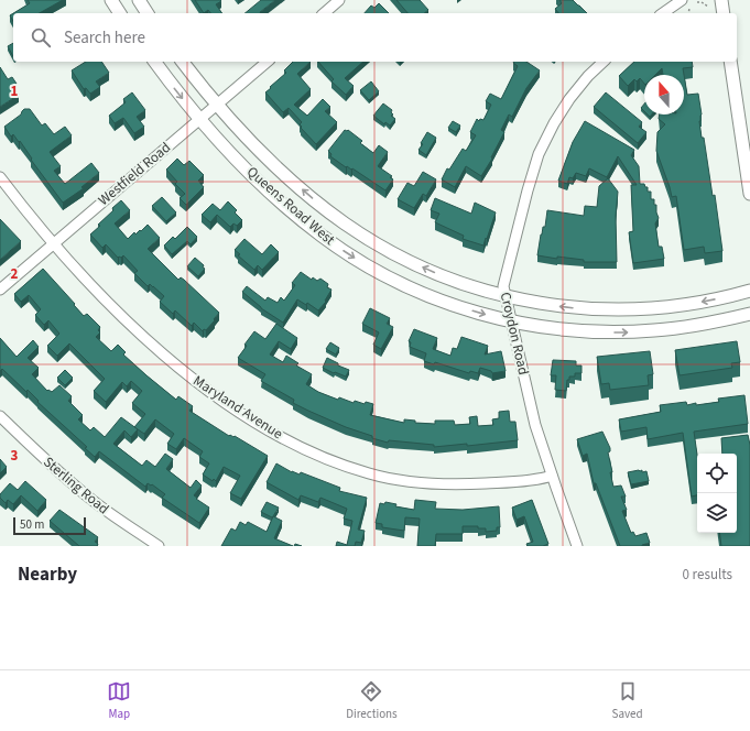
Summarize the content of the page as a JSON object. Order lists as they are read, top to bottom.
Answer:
{
  "streets": {
    "street": [
      "Westfield Road",
      "Queens Road West",
      "Croydon Road",
      "Maryland Avenue",
      "Sterling Road"
    ]
  },
  "crossings": [
    ["Westfield Road", "Queens Road West"],
    ["Westfield Road", "Maryland Avenue"],
    ["Queens Road West", "Croydon Road"],
    ["Croydon Road", "Maryland Avenue"]
  ],
  "scale_bar": "50 m",
  "north": "top",
  "page": {
    "search": "Search here",
    "scale": "50 m",
    "heading": ["Nearby", "0 results"],
    "nav": ["Map", "Directions", "Saved"]
  },
  "grid": {
    "rows": ["1", "2", "3"]
  }
}
